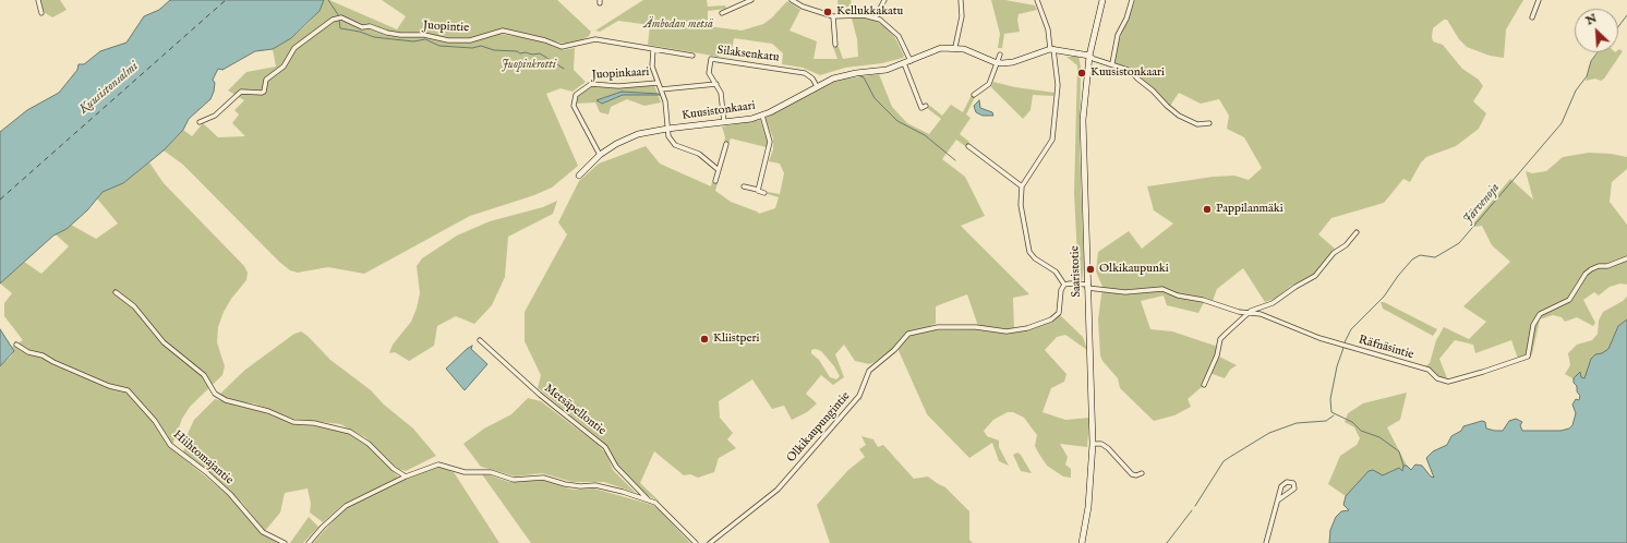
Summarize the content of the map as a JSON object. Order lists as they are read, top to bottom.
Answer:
{
  "streets": {
    "street": [
      "Juopintie",
      "Silaksenkatu",
      "Juopinkaari",
      "Kuusistonkaari",
      "Saaristotie",
      "Räfnäsintie",
      "Metsäpellontie",
      "Olkikaupungintie",
      "Hiihtomajantie"
    ]
  },
  "crossings": [
    ["Silaksenkatu", "Kuusistonkaari"],
    ["Juopinkaari", "Kuusistonkaari"],
    ["Saaristotie", "Räfnäsintie"]
  ],
  "water": ["Kuusistonsalmi", "Järvenoja"],
  "parks": ["Ämbodan metsä", "Juopinkrotti"],
  "places": [
    "Kellukkakatu",
    "Kuusistonkaari",
    "Pappilanmäki",
    "Olkikaupunki",
    "Kliistperi"
  ],
  "north": "top left"
}
